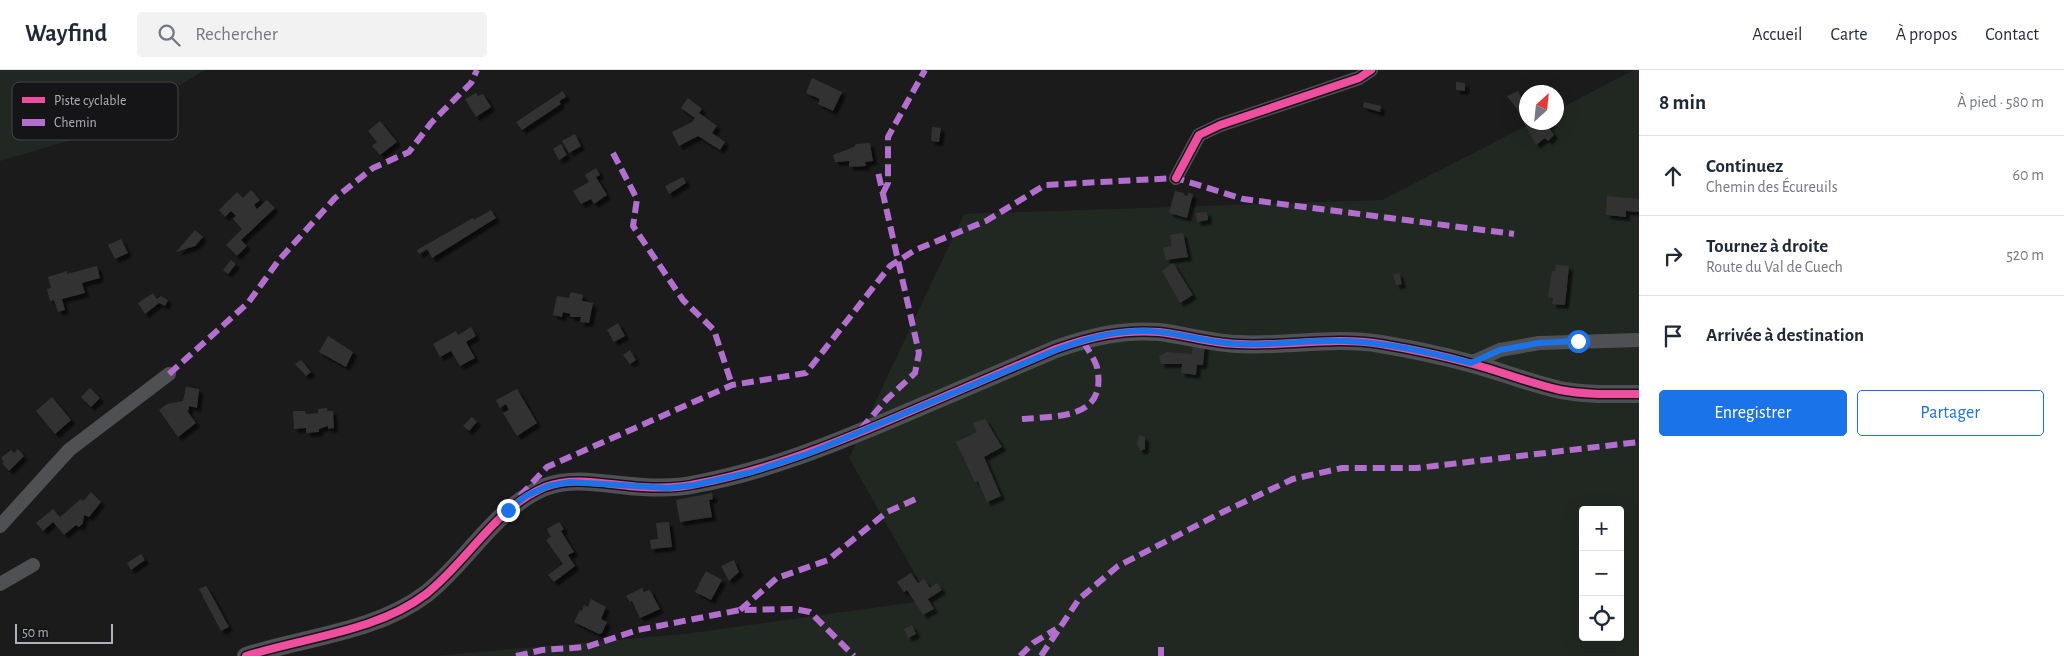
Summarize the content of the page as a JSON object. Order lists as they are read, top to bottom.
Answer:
{
  "legend": ["Piste cyclable", "Chemin"],
  "scale_bar": "50 m",
  "north": "top right",
  "page": {
    "header": "Wayfind",
    "search": "Rechercher",
    "nav": [
      "Accueil",
      "Carte",
      "À propos",
      "Contact"
    ],
    "heading": ["8 min", "À pied · 580 m"],
    "list": [
      ["Continuez", "Chemin des Écureuils", "60 m"],
      ["Tournez à droite", "Route du Val de Cuech", "520 m"],
      "Arrivée à destination"
    ],
    "buttons": ["Enregistrer", "Partager"],
    "map_buttons": ["+", "−"],
    "scale": "50 m"
  }
}
